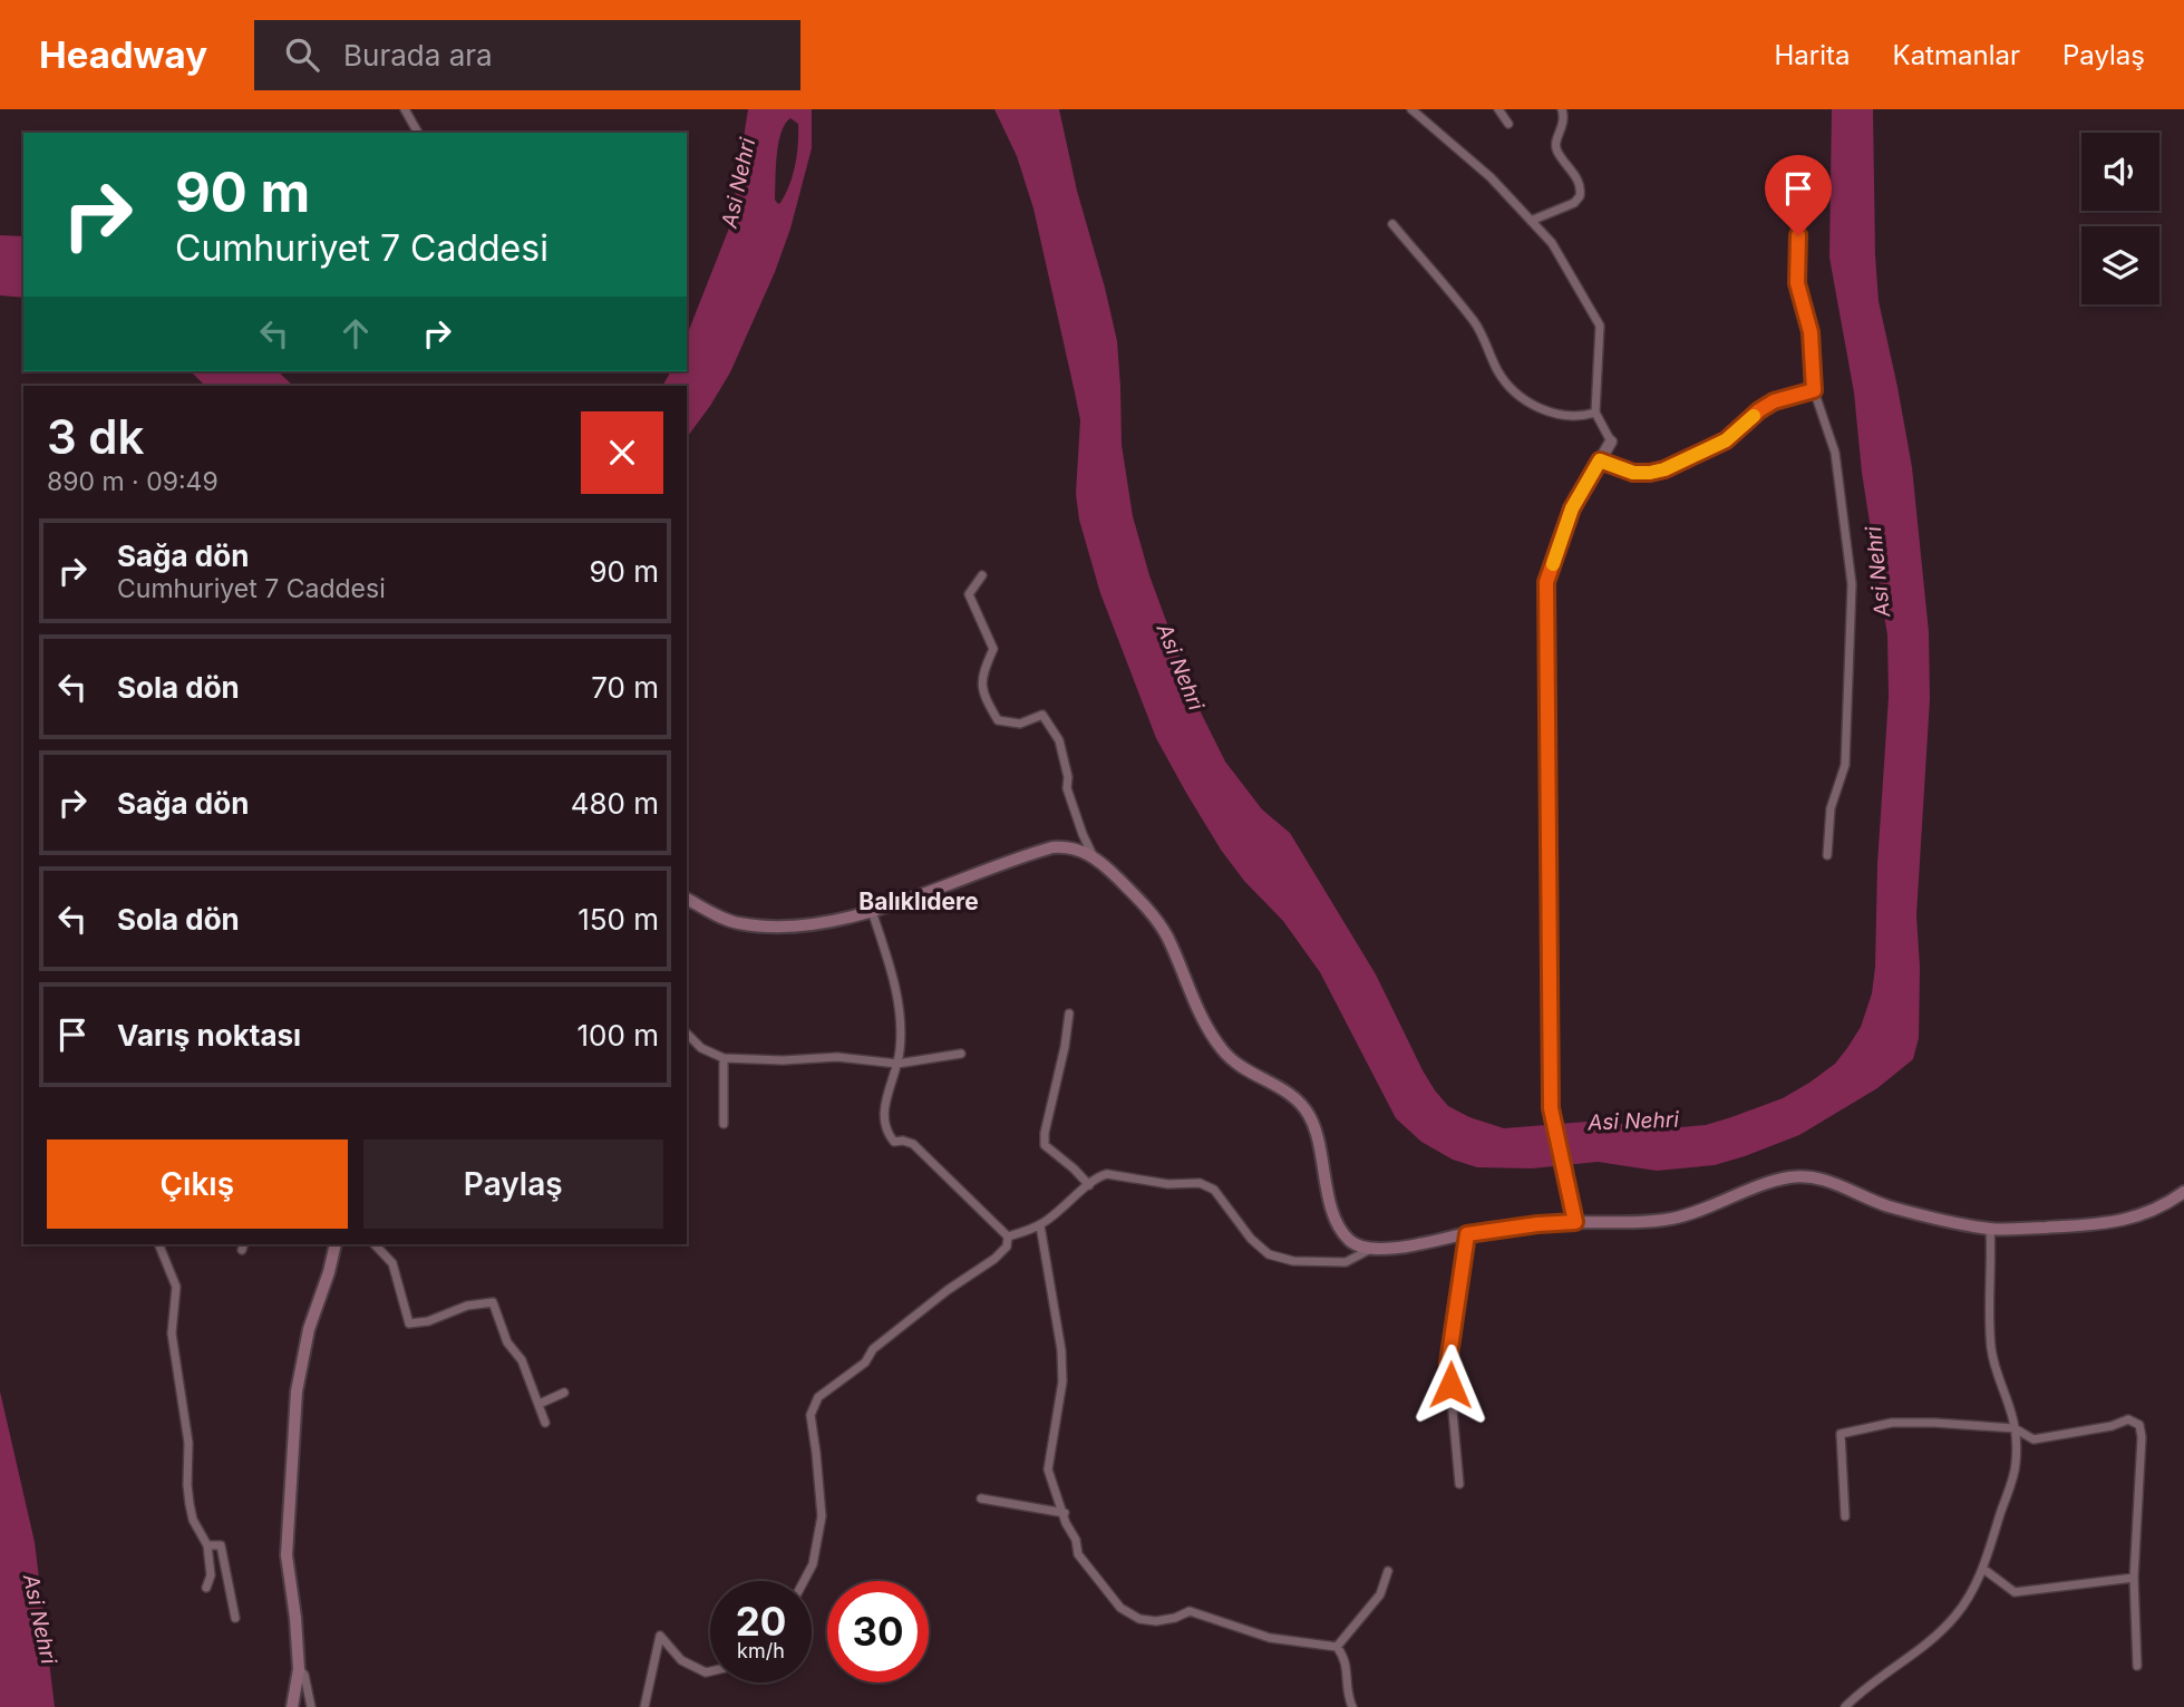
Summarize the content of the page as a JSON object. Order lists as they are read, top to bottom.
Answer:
{
  "districts": ["Balıklıdere"],
  "water": ["Asi Nehri"],
  "page": {
    "header": "Headway",
    "search": "Burada ara",
    "nav": ["Harita", "Katmanlar", "Paylaş"],
    "turn": ["90 m", "Cumhuriyet 7 Caddesi"],
    "heading": ["3 dk", "890 m · 09:49"],
    "list": [
      {
        "name": "Sağa dön",
        "note": "Cumhuriyet 7 Caddesi",
        "value": "90 m"
      },
      {
        "name": "Sola dön",
        "value": "70 m"
      },
      {
        "name": "Sağa dön",
        "value": "480 m"
      },
      {
        "name": "Sola dön",
        "value": "150 m"
      },
      {
        "name": "Varış noktası",
        "value": "100 m"
      }
    ],
    "buttons": ["Çıkış", "Paylaş"],
    "speed": "20 km/h",
    "limit": "30"
  }
}
